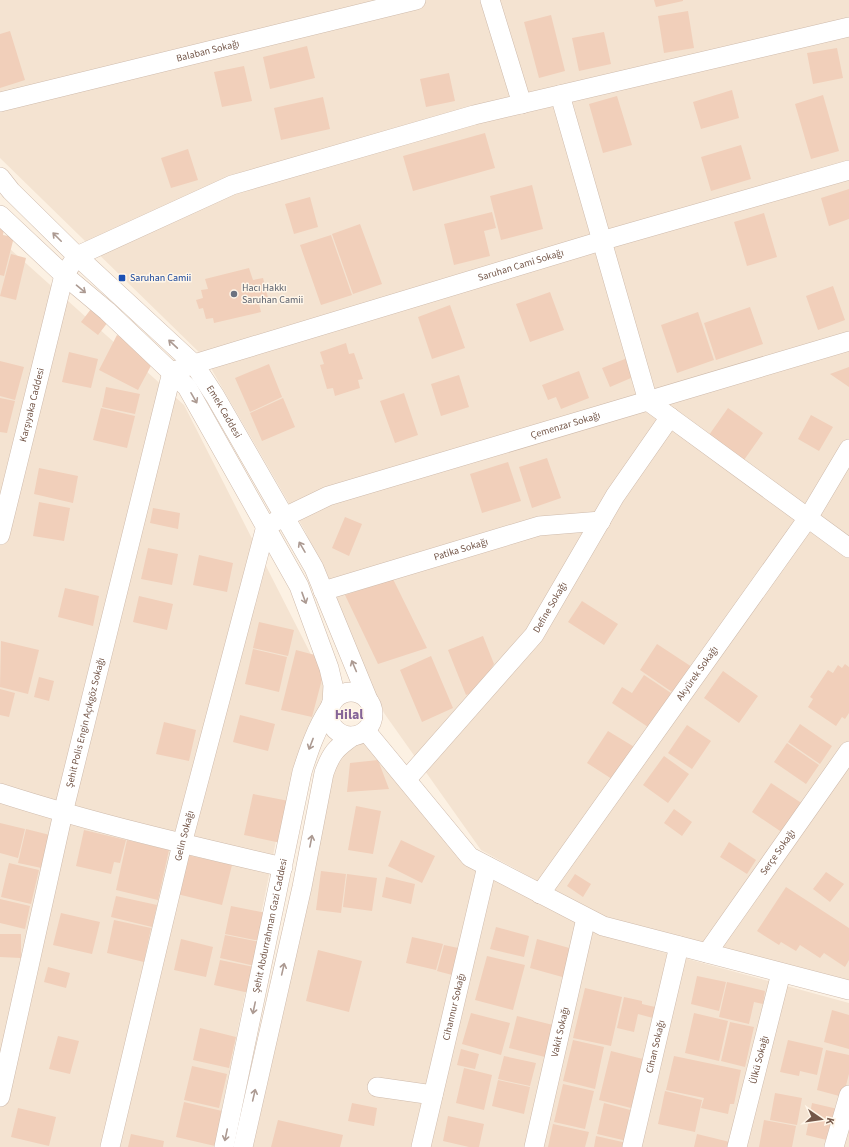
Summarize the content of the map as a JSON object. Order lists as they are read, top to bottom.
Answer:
{
  "streets": {
    "street": [
      "Balaban Sokağı",
      "Saruhan Cami Sokağı",
      "Karşıyaka Caddesi",
      "Emek Caddesi",
      "Çemenzar Sokağı",
      "Patika Sokağı",
      "Define Sokağı",
      "Akyürek Sokağı",
      "Şehit Polis Engin Açıkgöz Sokağı",
      "Gelin Sokağı",
      "Serçe Sokağı",
      "Şehit Abdurrahman Gazi Caddesi",
      "Cihannur Sokağı",
      "Vakit Sokağı",
      "Cihan Sokağı",
      "Ülkü Sokağı"
    ]
  },
  "crossings": [
    ["Saruhan Cami Sokağı", "Emek Caddesi"],
    ["Karşıyaka Caddesi", "Emek Caddesi"],
    ["Emek Caddesi", "Çemenzar Sokağı"],
    ["Emek Caddesi", "Patika Sokağı"],
    ["Emek Caddesi", "Şehit Polis Engin Açıkgöz Sokağı"],
    ["Emek Caddesi", "Gelin Sokağı"],
    ["Emek Caddesi", "Şehit Abdurrahman Gazi Caddesi"],
    ["Çemenzar Sokağı", "Gelin Sokağı"],
    ["Patika Sokağı", "Define Sokağı"]
  ],
  "districts": ["Hilal"],
  "places": {
    "transit": ["Saruhan Camii"],
    "other": ["Hacı Hakkı Saruhan Camii"]
  },
  "north": "right"
}
